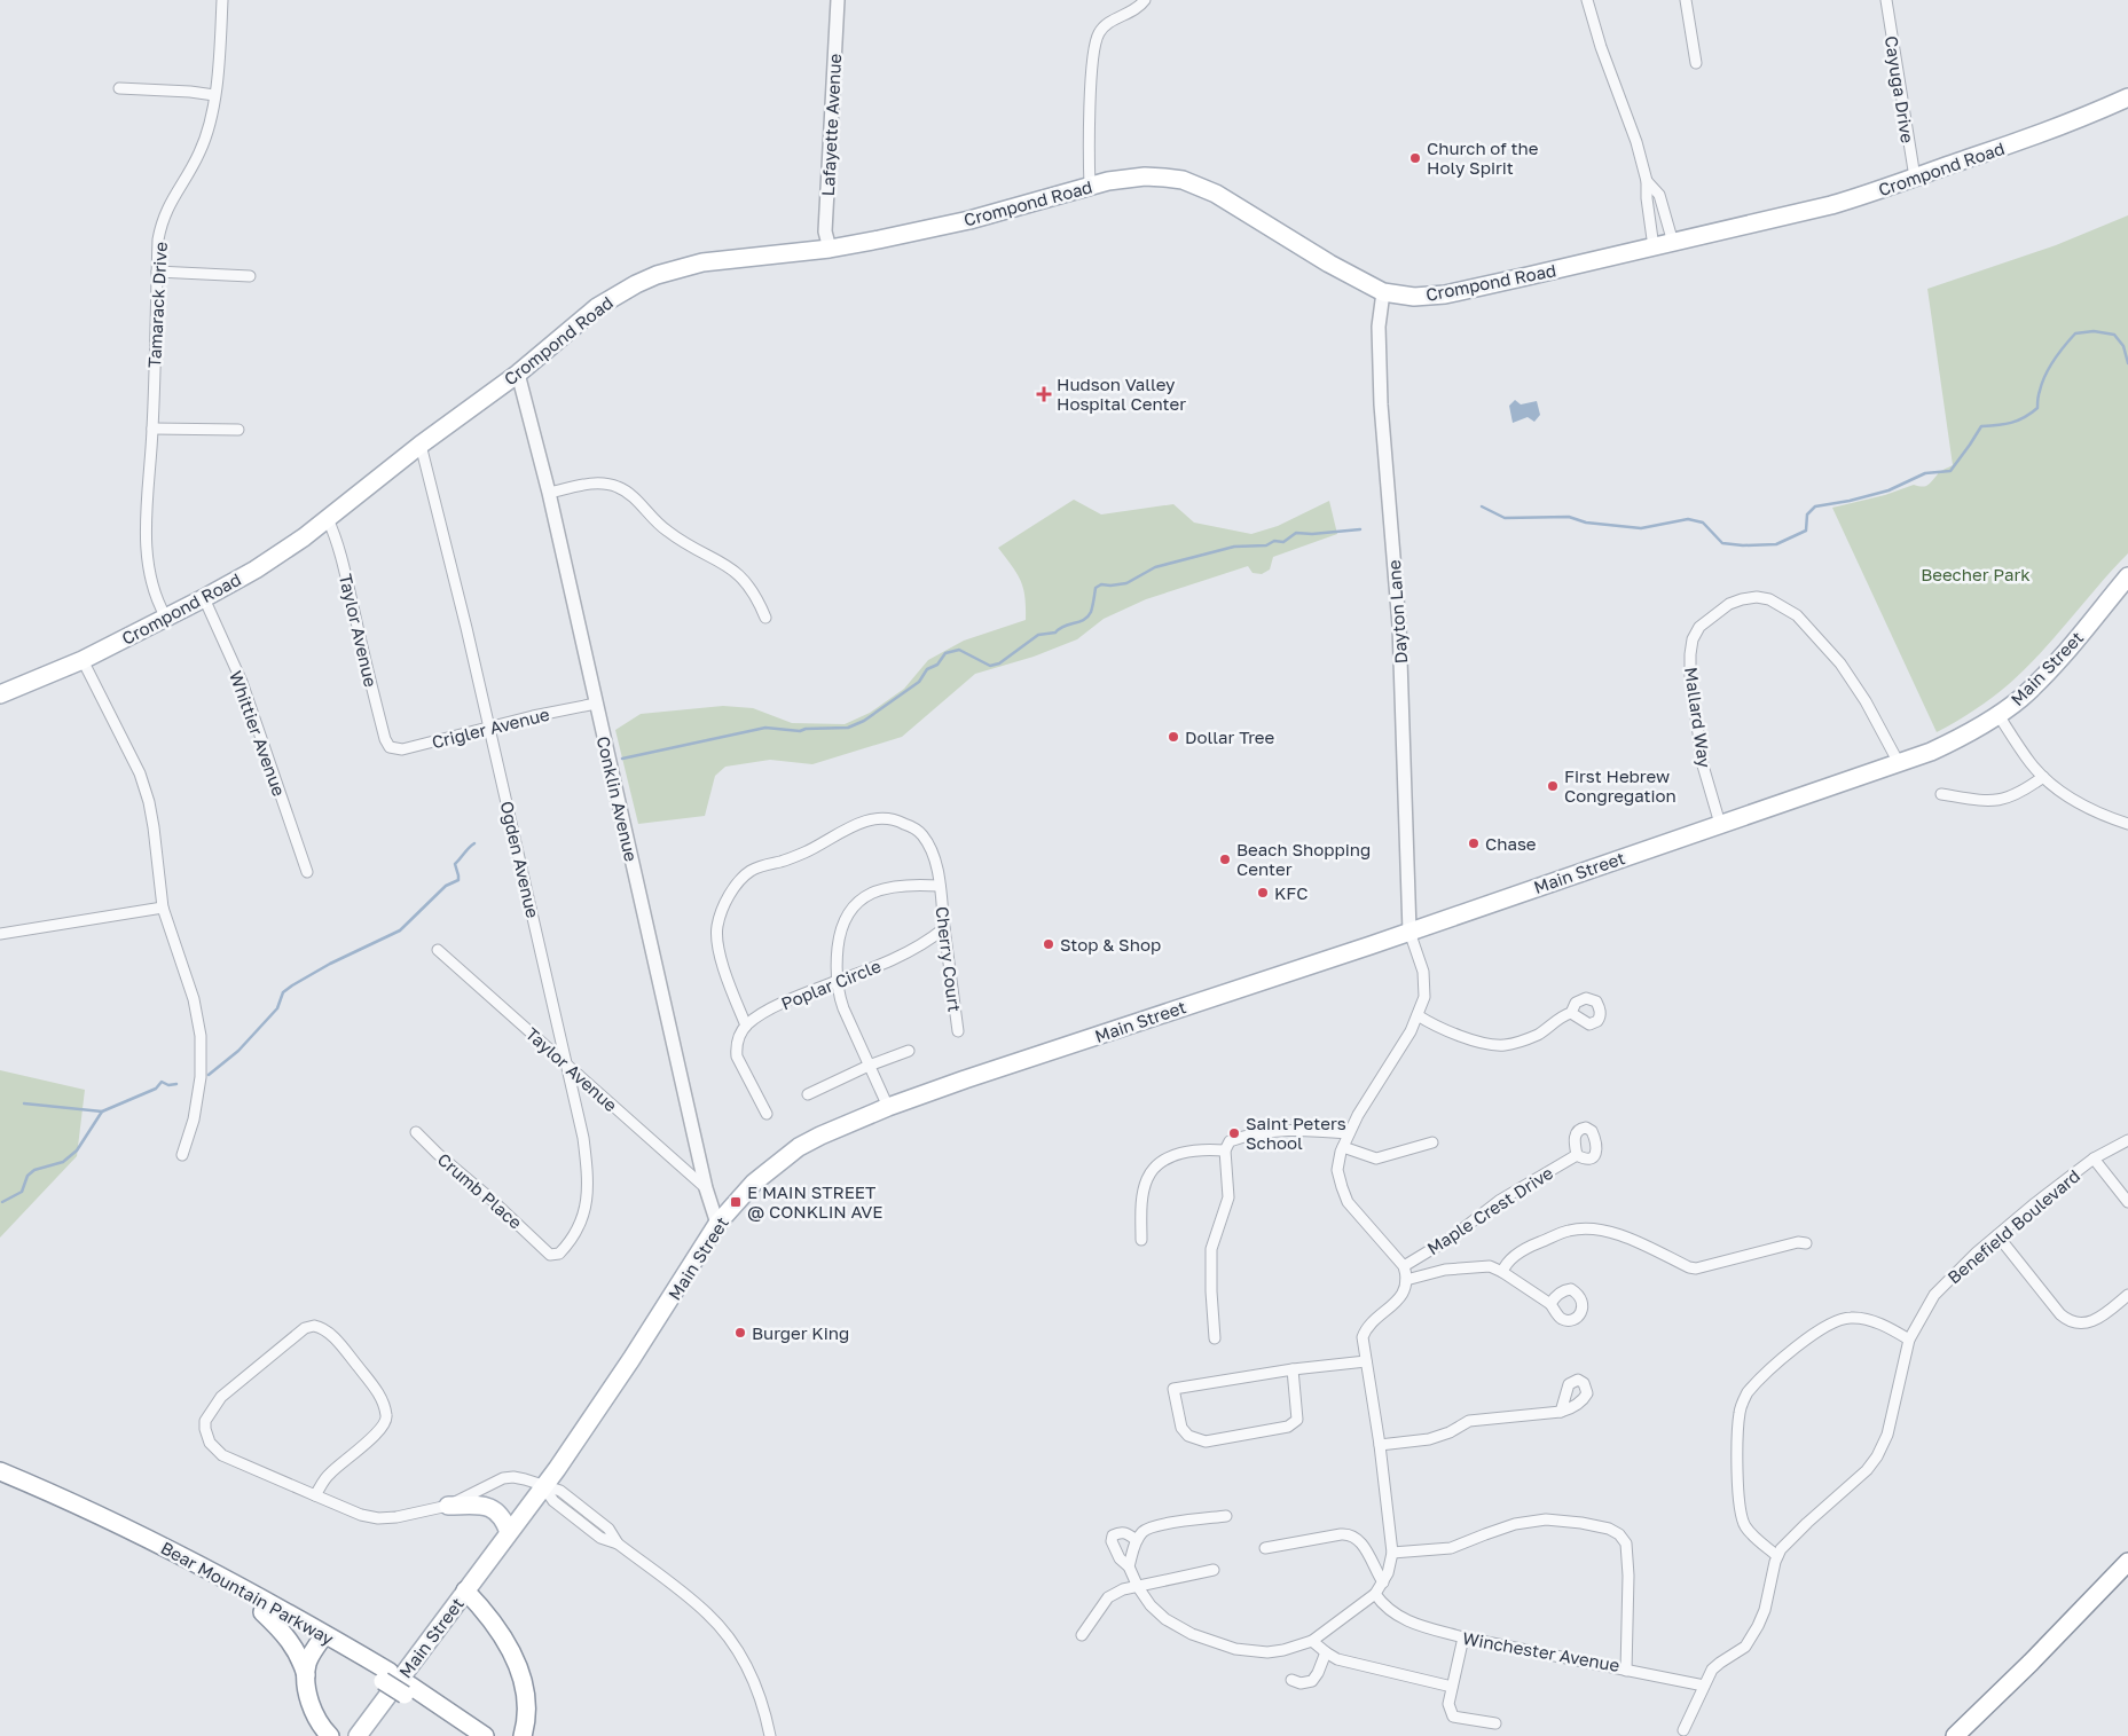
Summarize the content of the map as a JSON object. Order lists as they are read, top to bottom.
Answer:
{
  "streets": {
    "main road": ["Crompond Road", "Main Street", "Bear Mountain Parkway"],
    "street": [
      "Cayuga Drive",
      "Lafayette Avenue",
      "Tamarack Drive",
      "Dayton Lane",
      "Taylor Avenue",
      "Mallard Way",
      "Crigler Avenue",
      "Whittier Avenue",
      "Conklin Avenue",
      "Ogden Avenue",
      "Cherry Court",
      "Poplar Circle",
      "Crumb Place",
      "Maple Crest Drive",
      "Benefield Boulevard",
      "Winchester Avenue"
    ]
  },
  "crossings": [
    ["Cayuga Drive", "Crompond Road"],
    ["Lafayette Avenue", "Crompond Road"],
    ["Crompond Road", "Tamarack Drive"],
    ["Crompond Road", "Dayton Lane"],
    ["Crompond Road", "Taylor Avenue"],
    ["Crompond Road", "Whittier Avenue"],
    ["Crompond Road", "Conklin Avenue"],
    ["Crompond Road", "Ogden Avenue"],
    ["Dayton Lane", "Main Street"],
    ["Taylor Avenue", "Crigler Avenue"],
    ["Taylor Avenue", "Conklin Avenue"],
    ["Taylor Avenue", "Ogden Avenue"],
    ["Main Street", "Mallard Way"],
    ["Main Street", "Conklin Avenue"],
    ["Crigler Avenue", "Conklin Avenue"],
    ["Crigler Avenue", "Ogden Avenue"],
    ["Ogden Avenue", "Crumb Place"],
    ["Cherry Court", "Poplar Circle"]
  ],
  "parks": ["Beecher Park"],
  "places": {
    "other": [
      "Church of the Holy Spirit",
      "Dollar Tree",
      "First Hebrew Congregation",
      "Chase",
      "Beach Shopping Center",
      "KFC",
      "Stop & Shop",
      "Saint Peters School",
      "Burger King"
    ],
    "health": ["Hudson Valley Hospital Center"],
    "transit": ["E MAIN STREET @ CONKLIN AVE"]
  }
}
